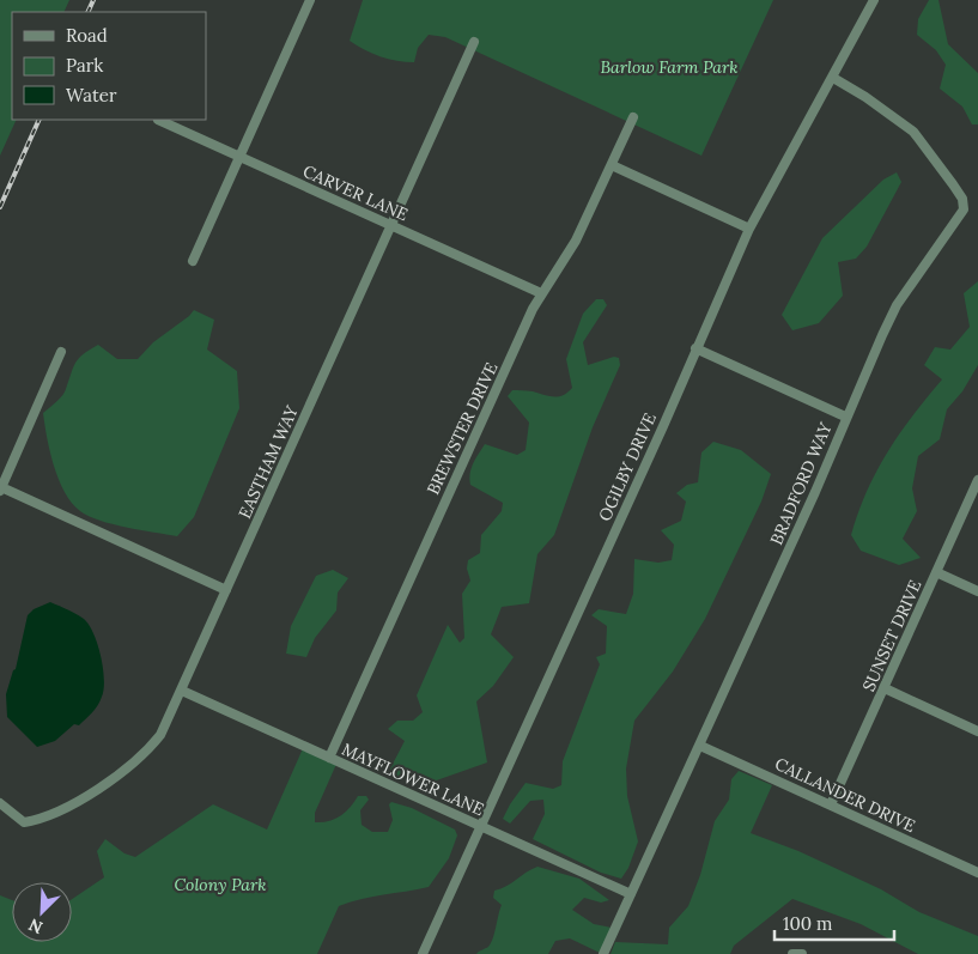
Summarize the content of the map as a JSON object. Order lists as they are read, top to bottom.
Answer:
{
  "streets": {
    "street": [
      "CARVER LANE",
      "BREWSTER DRIVE",
      "EASTHAM WAY",
      "OGILBY DRIVE",
      "BRADFORD WAY",
      "SUNSET DRIVE",
      "MAYFLOWER LANE",
      "CALLANDER DRIVE"
    ]
  },
  "crossings": [
    ["CARVER LANE", "BREWSTER DRIVE"],
    ["CARVER LANE", "EASTHAM WAY"],
    ["BREWSTER DRIVE", "MAYFLOWER LANE"],
    ["EASTHAM WAY", "MAYFLOWER LANE"],
    ["OGILBY DRIVE", "BRADFORD WAY"],
    ["OGILBY DRIVE", "MAYFLOWER LANE"],
    ["BRADFORD WAY", "MAYFLOWER LANE"],
    ["BRADFORD WAY", "CALLANDER DRIVE"],
    ["SUNSET DRIVE", "CALLANDER DRIVE"]
  ],
  "parks": ["Barlow Farm Park", "Colony Park"],
  "legend": ["Road", "Park", "Water"],
  "scale_bar": "100 m",
  "north": "bottom left"
}
